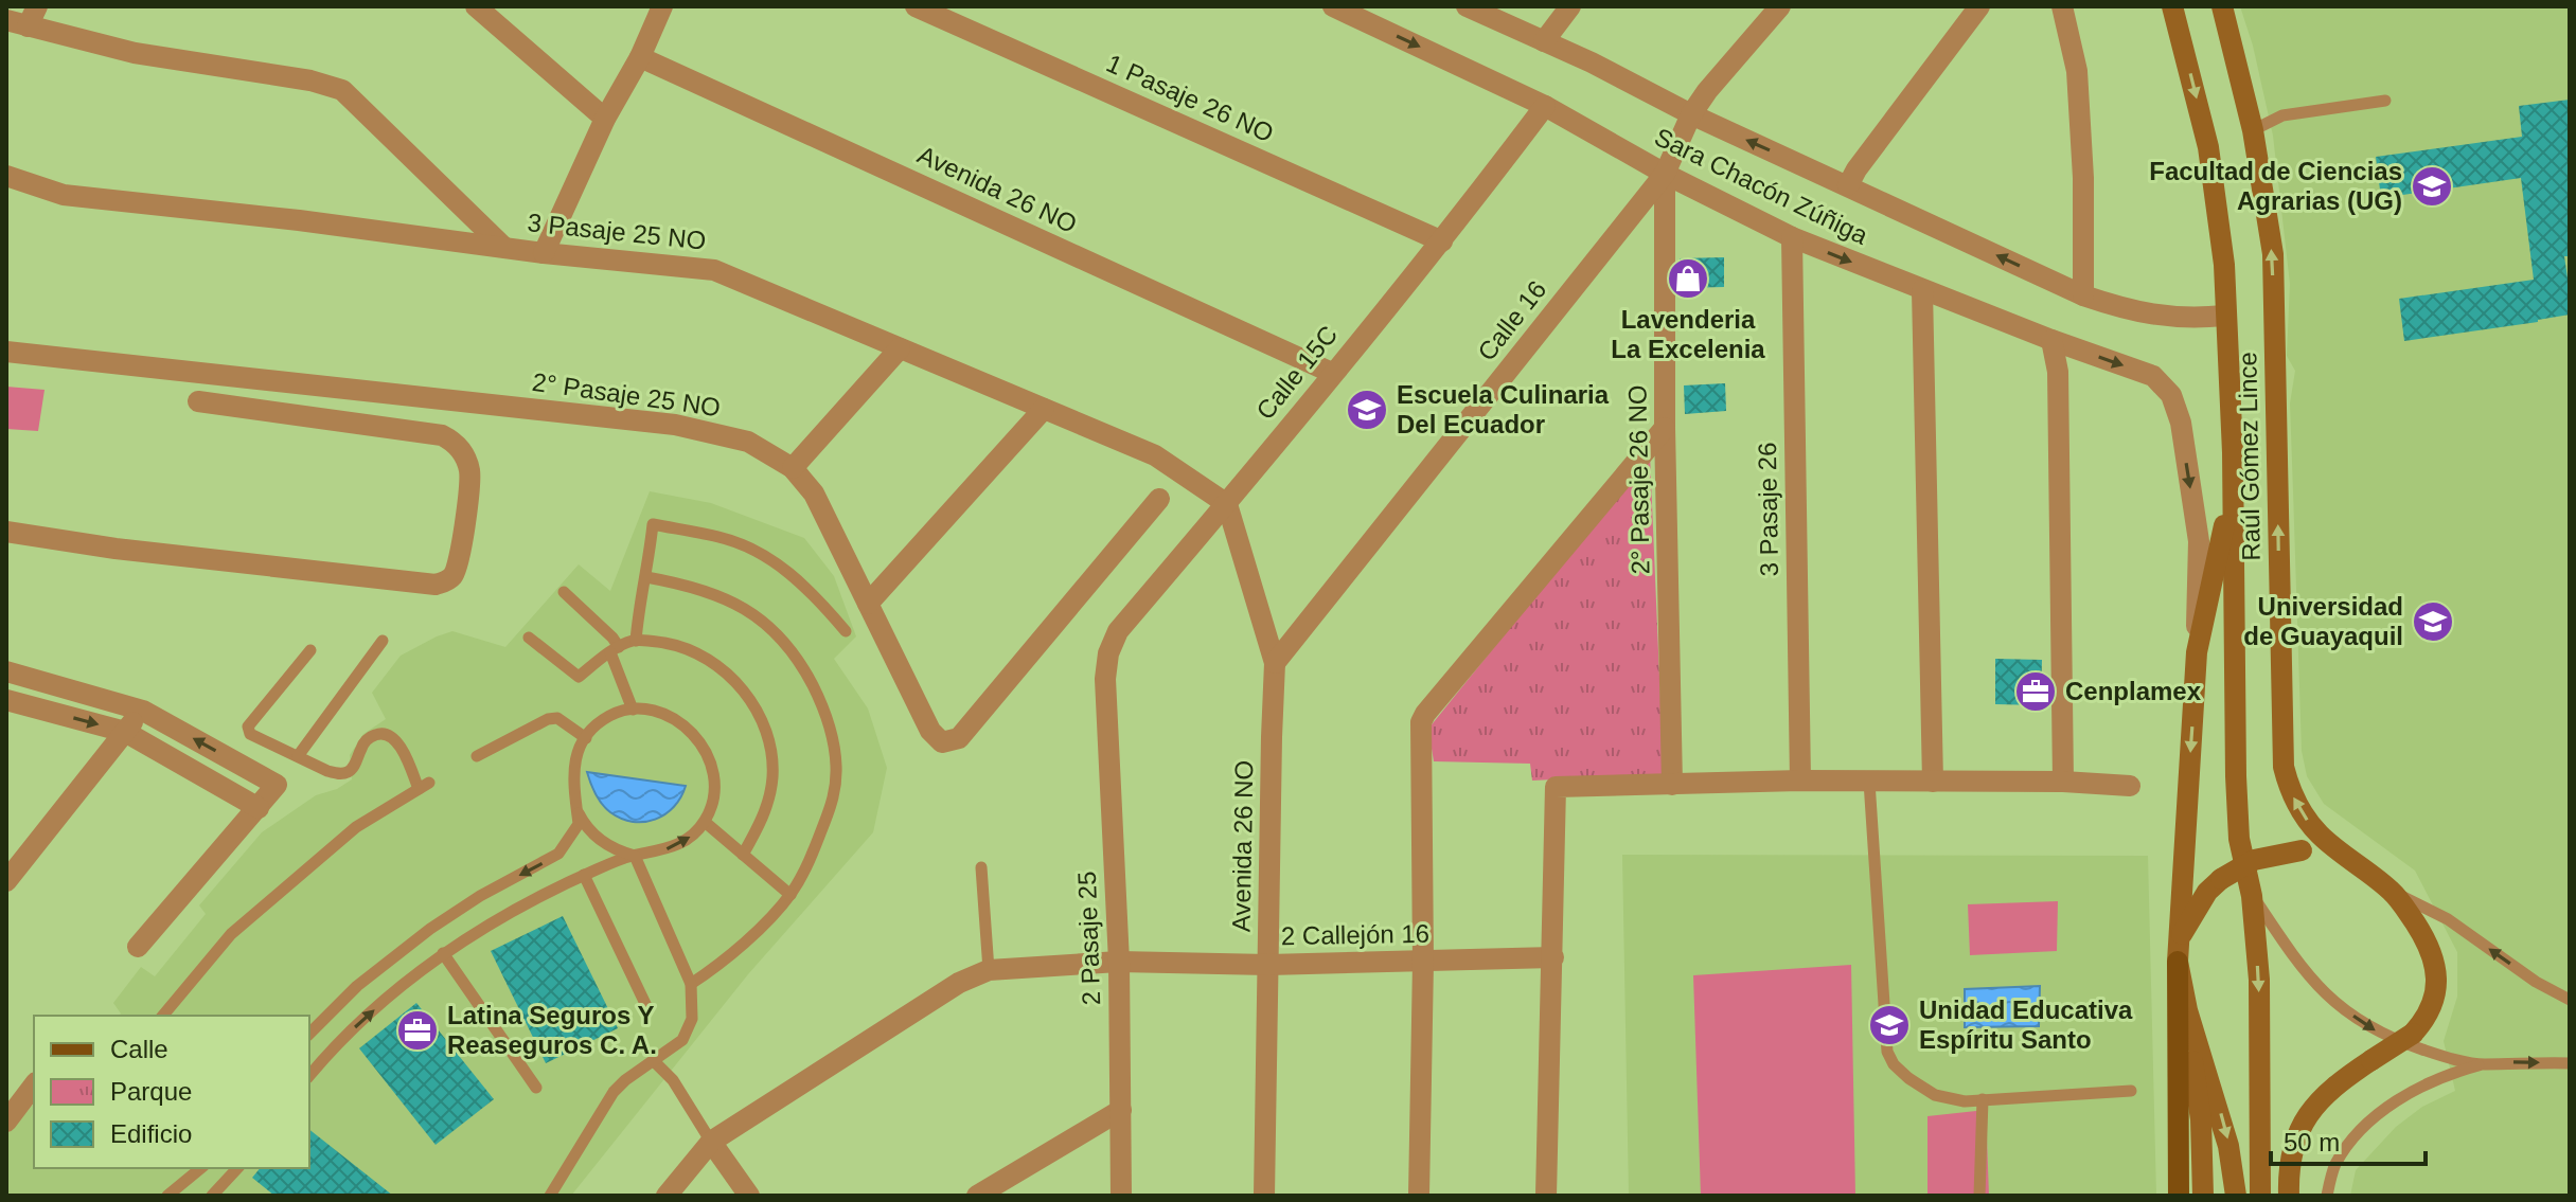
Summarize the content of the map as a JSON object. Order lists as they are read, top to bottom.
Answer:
{
  "streets": {
    "main road": ["Raúl Gómez Lince"],
    "street": [
      "1 Pasaje 26 NO",
      "Sara Chacón Zúñiga",
      "Avenida 26 NO",
      "3 Pasaje 25 NO",
      "Calle 16",
      "Calle 15C",
      "2° Pasaje 25 NO",
      "2° Pasaje 26 NO",
      "3 Pasaje 26",
      "2 Callejón 16",
      "2 Pasaje 25"
    ]
  },
  "crossings": [
    ["1 Pasaje 26 NO", "Calle 15C"],
    ["Sara Chacón Zúñiga", "Calle 16"],
    ["Sara Chacón Zúñiga", "Calle 15C"],
    ["Sara Chacón Zúñiga", "Raúl Gómez Lince"],
    ["Sara Chacón Zúñiga", "2° Pasaje 26 NO"],
    ["Sara Chacón Zúñiga", "3 Pasaje 26"],
    ["Avenida 26 NO", "3 Pasaje 25 NO"],
    ["Avenida 26 NO", "Calle 16"],
    ["Avenida 26 NO", "Calle 15C"],
    ["Avenida 26 NO", "2 Callejón 16"],
    ["3 Pasaje 25 NO", "Calle 15C"],
    ["Calle 16", "2° Pasaje 26 NO"],
    ["Calle 15C", "2 Pasaje 25"],
    ["2 Callejón 16", "2 Pasaje 25"]
  ],
  "places": {
    "school or university": [
      "Facultad de Ciencias Agrarias (UG)",
      "Escuela Culinaria Del Ecuador",
      "Universidad de Guayaquil",
      "Unidad Educativa Espíritu Santo"
    ],
    "shop": ["Lavenderia La Excelenia"],
    "office": ["Cenplamex", "Latina Seguros Y Reaseguros C. A."]
  },
  "legend": ["Calle", "Parque", "Edificio"],
  "scale_bar": "50 m"
}
